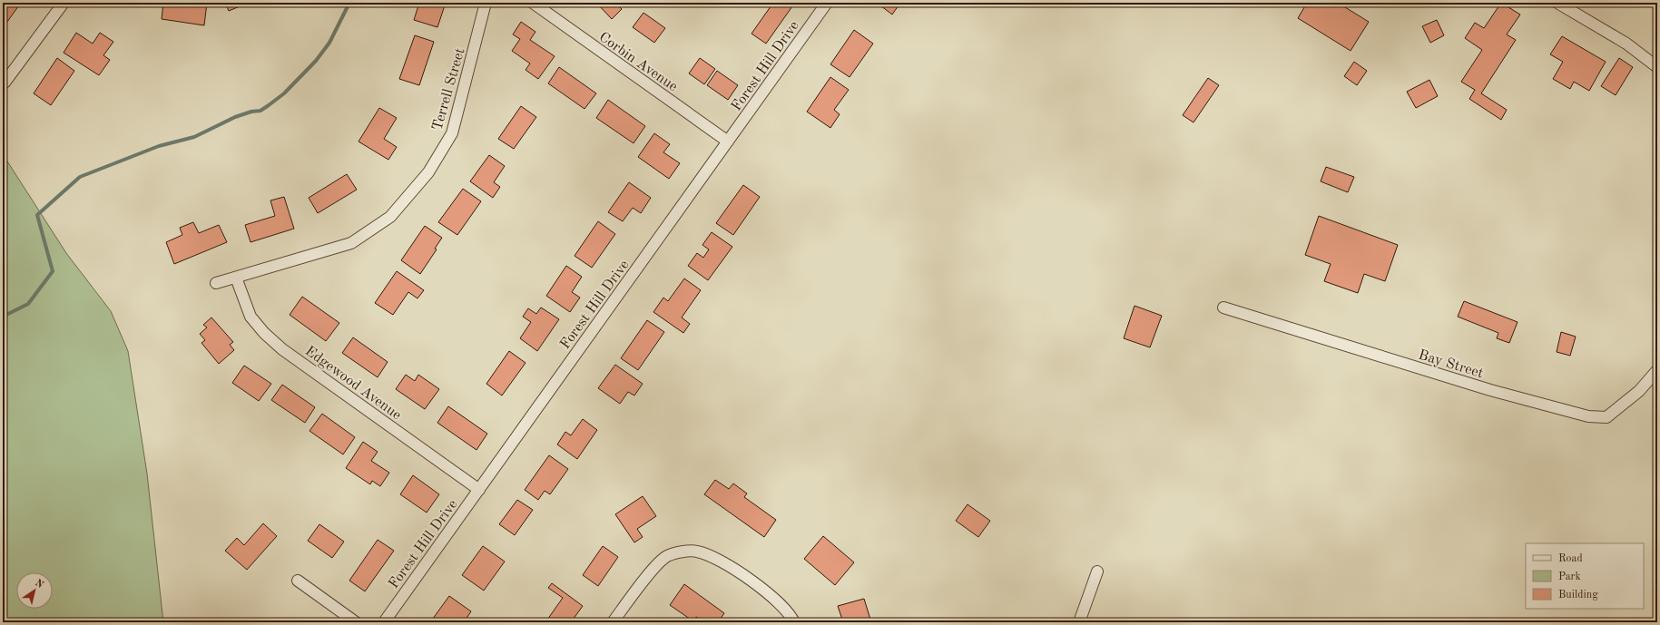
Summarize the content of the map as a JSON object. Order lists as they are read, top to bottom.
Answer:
{
  "streets": {
    "street": [
      "Corbin Avenue",
      "Forest Hill Drive",
      "Terrell Street",
      "Bay Street",
      "Edgewood Avenue"
    ]
  },
  "crossings": [
    ["Corbin Avenue", "Forest Hill Drive"],
    ["Forest Hill Drive", "Edgewood Avenue"],
    ["Terrell Street", "Edgewood Avenue"]
  ],
  "legend": ["Road", "Park", "Building"],
  "north": "top right"
}
